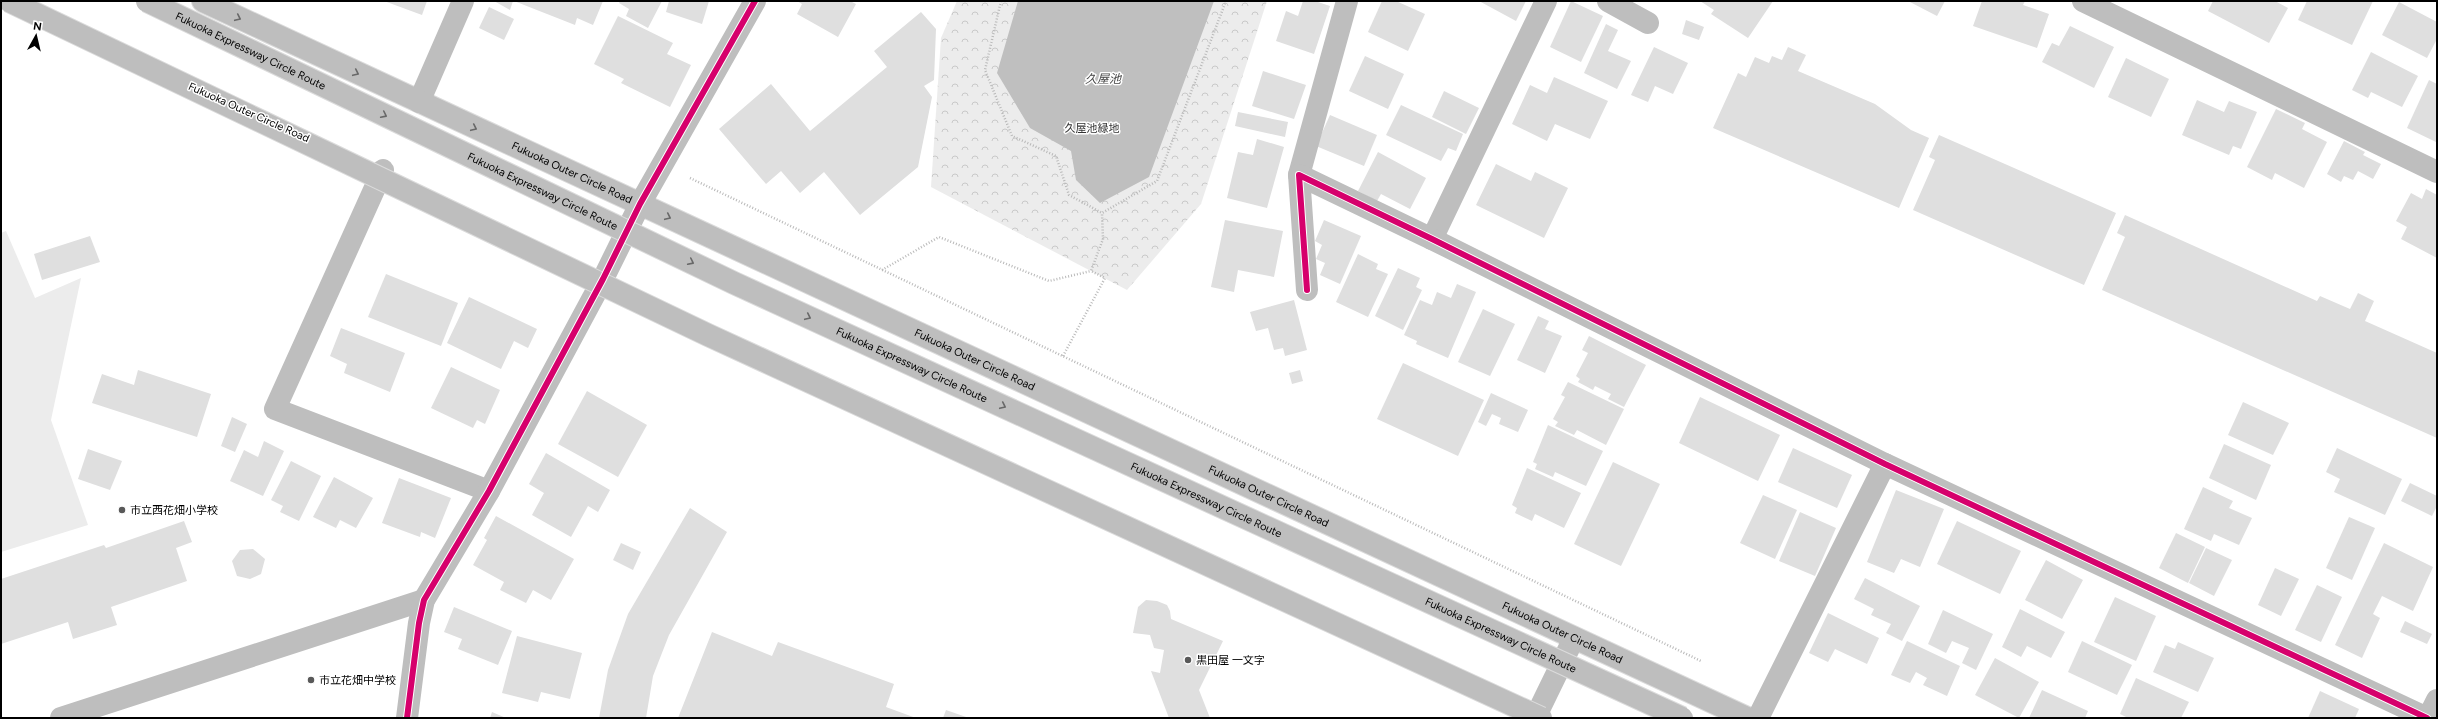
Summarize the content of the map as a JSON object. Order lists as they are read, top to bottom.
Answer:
{
  "streets": {
    "main road": ["Fukuoka Expressway Circle Route", "Fukuoka Outer Circle Road"]
  },
  "water": ["久屋池"],
  "parks": ["久屋池緑地"],
  "places": ["市立西花畑小学校", "黒田屋 一文字", "市立花畑中学校"],
  "north": "top"
}
